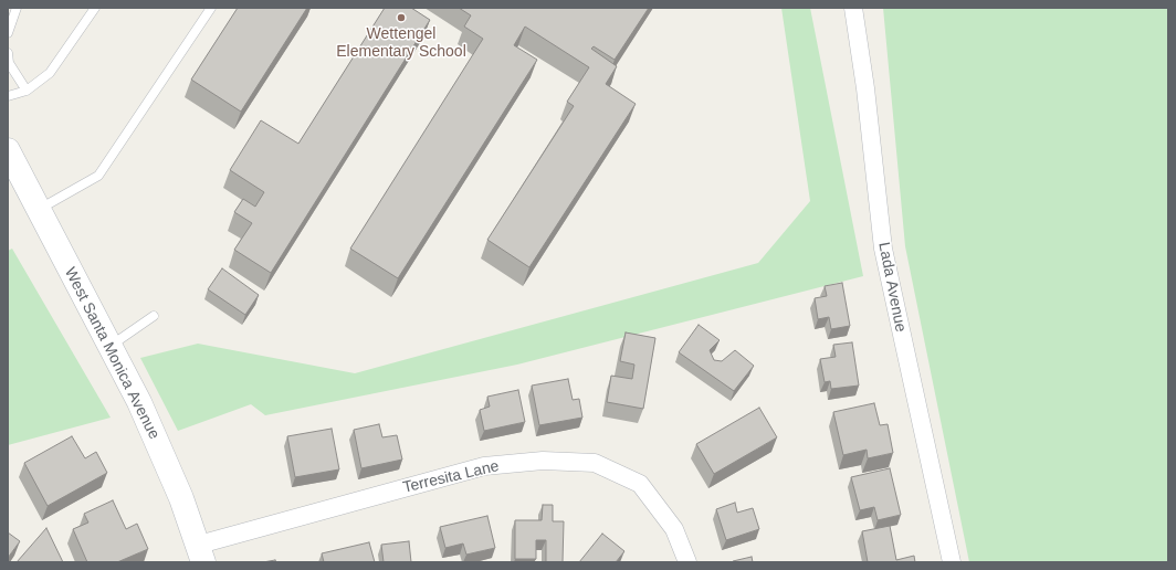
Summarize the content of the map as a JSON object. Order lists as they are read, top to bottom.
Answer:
{
  "streets": {
    "main road": ["West Santa Monica Avenue"],
    "street": ["Lada Avenue", "Terresita Lane"]
  },
  "crossings": [
    ["West Santa Monica Avenue", "Terresita Lane"]
  ],
  "places": ["Wettengel Elementary School"]
}
